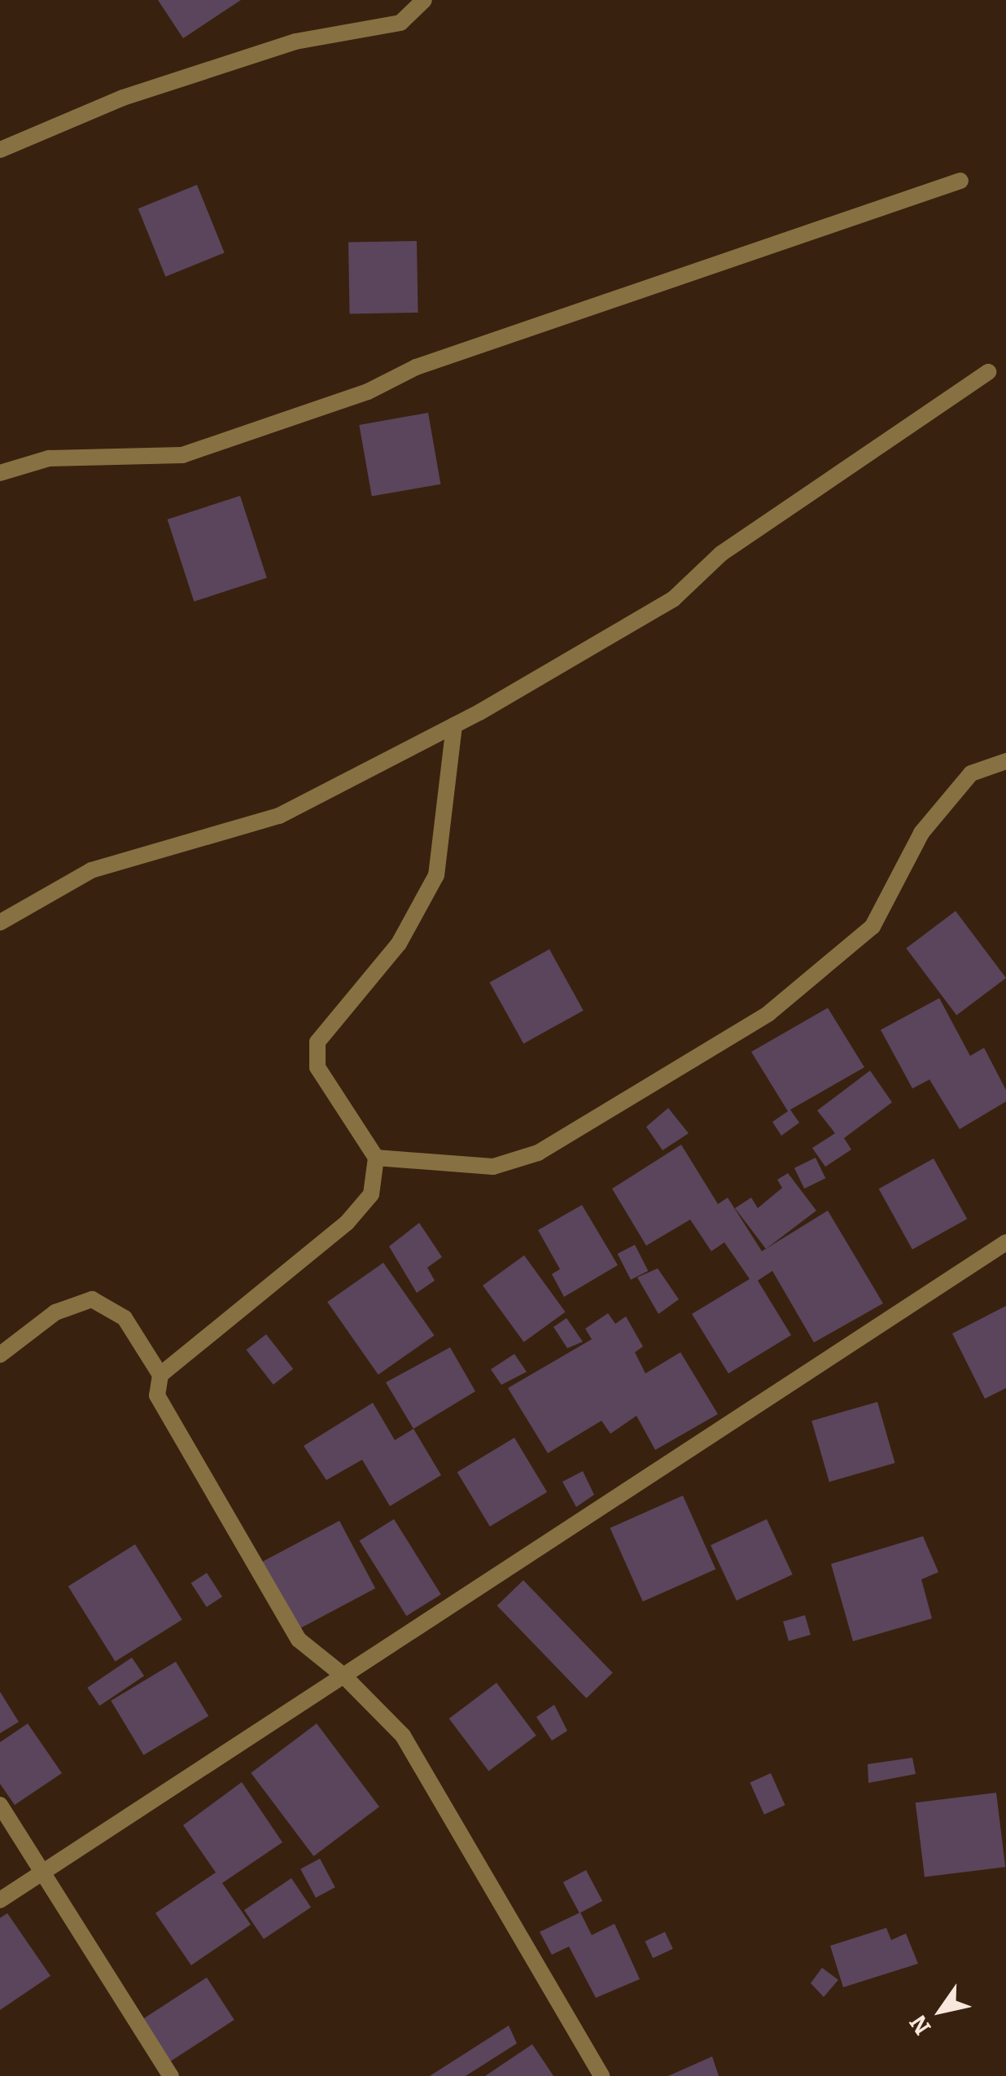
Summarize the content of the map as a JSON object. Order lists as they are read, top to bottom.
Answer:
{
  "north": "bottom left"
}
